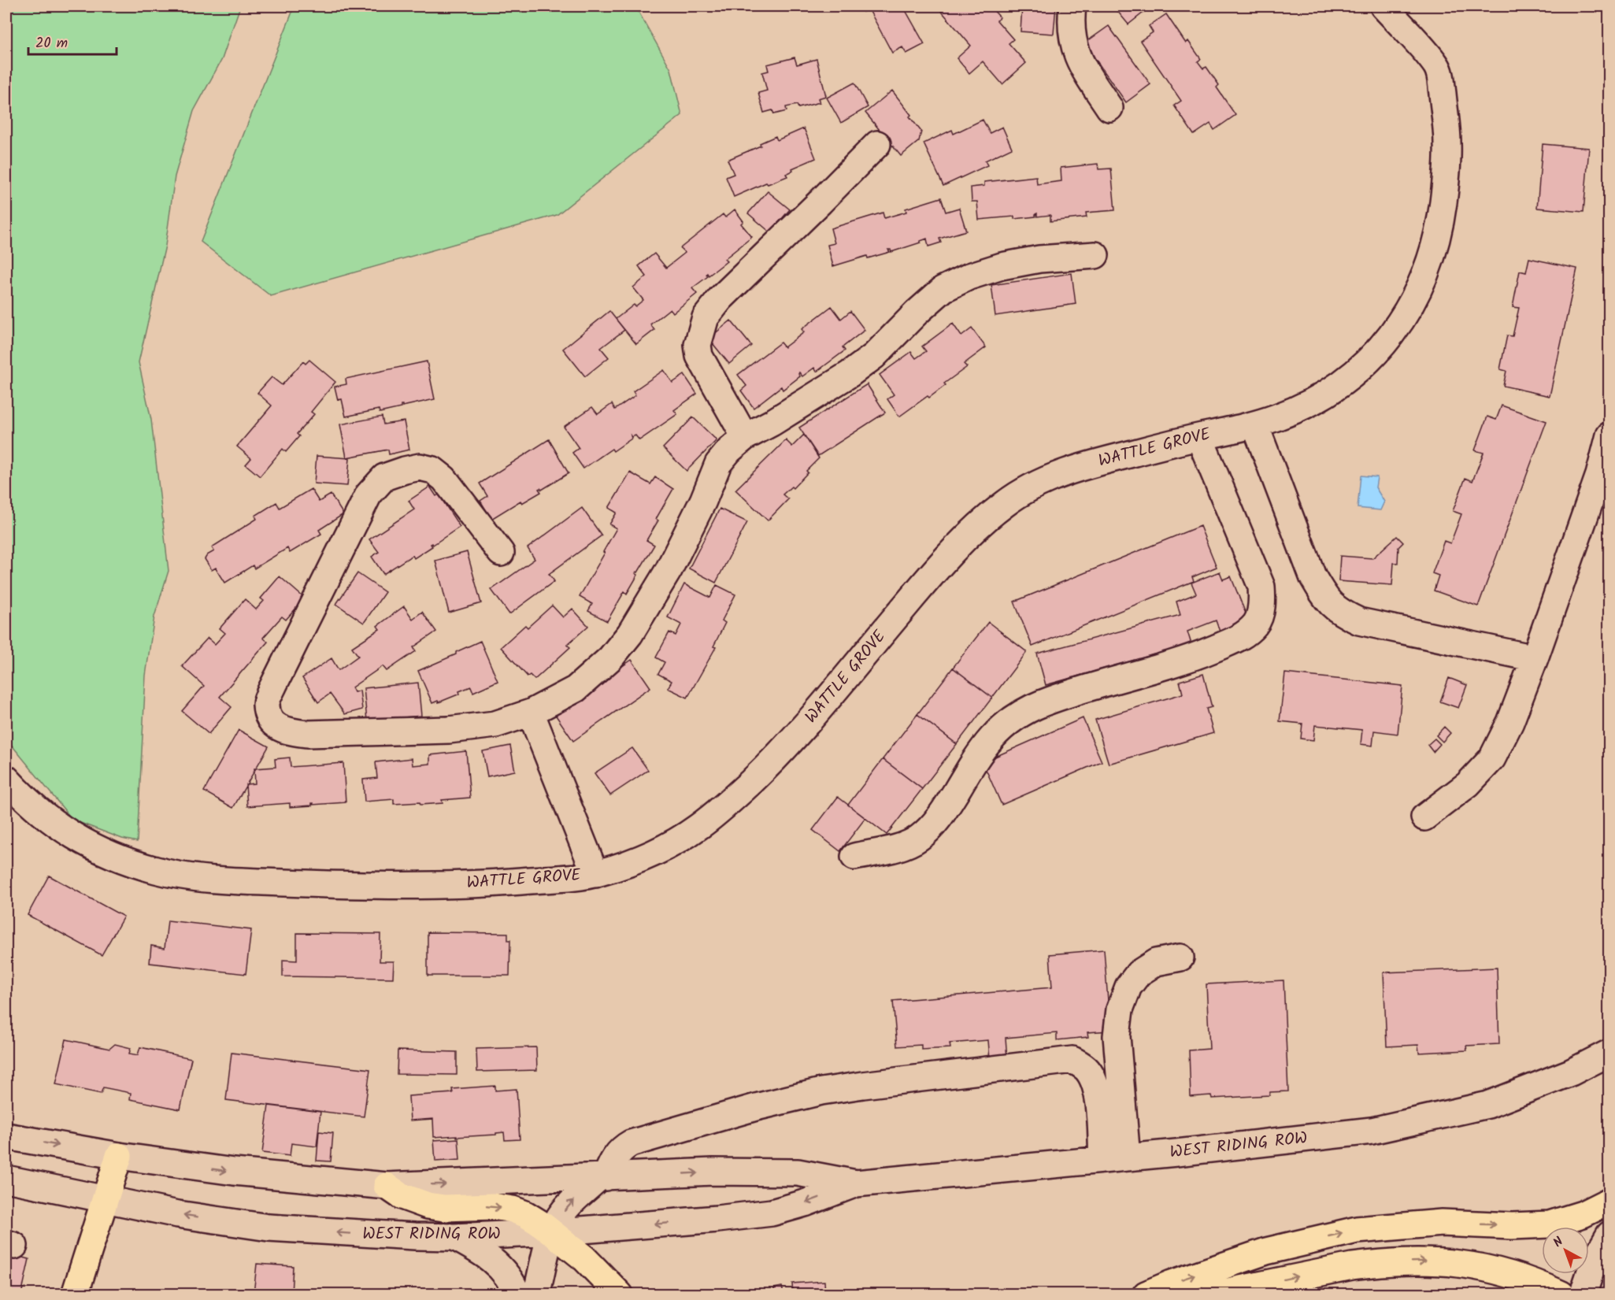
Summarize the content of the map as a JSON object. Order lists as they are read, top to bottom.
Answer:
{
  "streets": {
    "street": ["WATTLE GROVE", "WEST RIDING ROW"]
  },
  "scale_bar": "20 m",
  "north": "top left"
}
